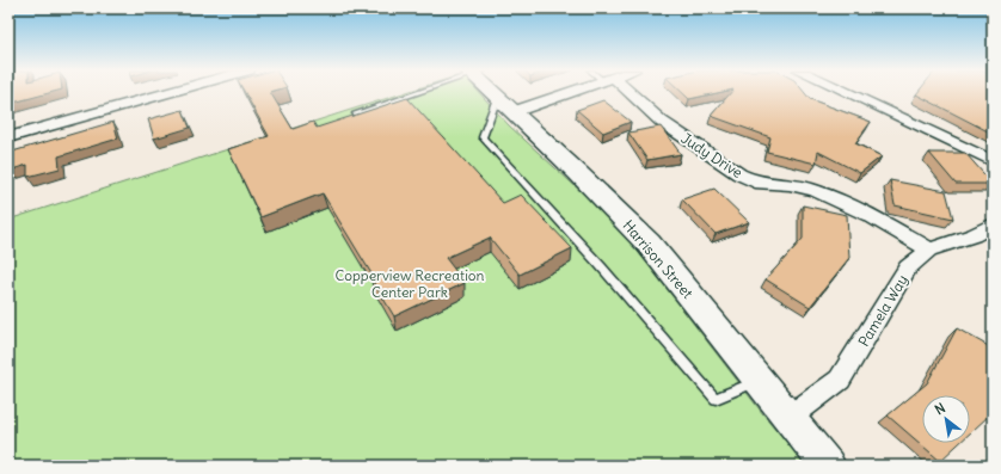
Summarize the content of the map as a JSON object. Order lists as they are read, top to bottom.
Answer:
{
  "streets": {
    "street": ["Judy Drive", "Harrison Street", "Pamela Way"]
  },
  "crossings": [
    ["Judy Drive", "Pamela Way"],
    ["Harrison Street", "Pamela Way"]
  ],
  "parks": ["Copperview Recreation Center Park"],
  "north": "top left"
}
